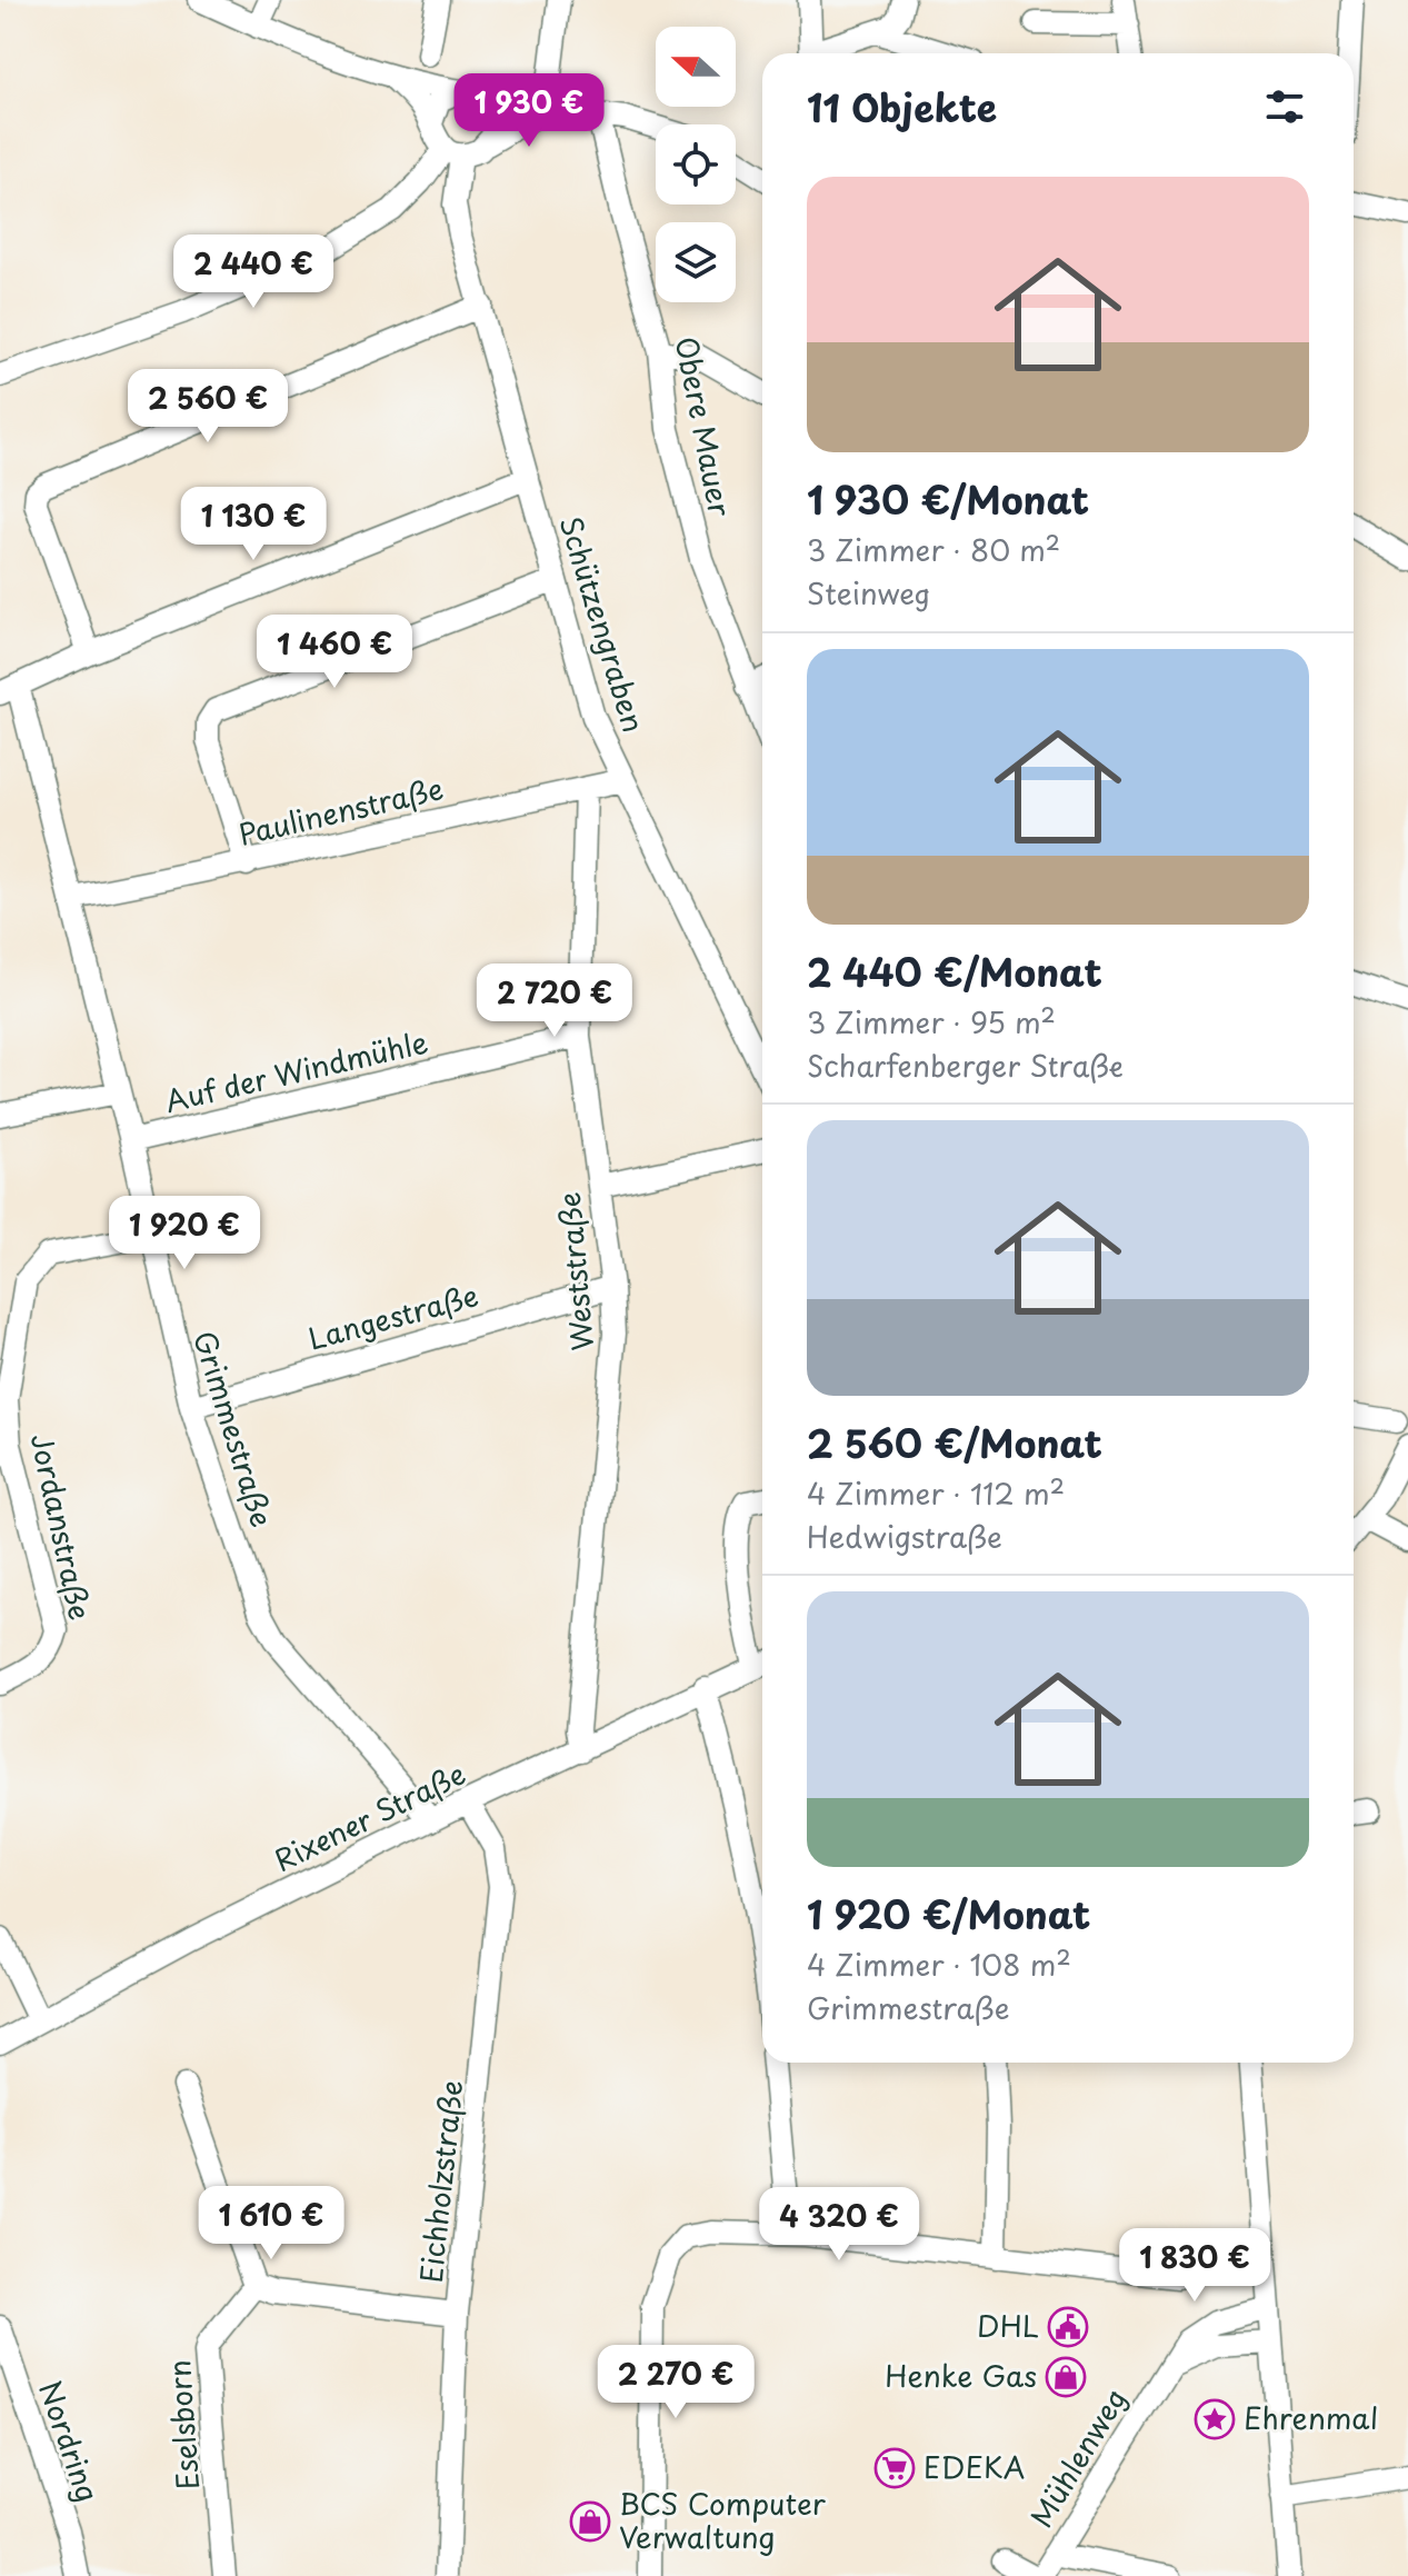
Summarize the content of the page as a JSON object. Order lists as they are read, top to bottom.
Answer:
{
  "streets": {
    "street": [
      "Obere Mauer",
      "Schützengraben",
      "Paulinenstraße",
      "Auf der Windmühle",
      "Weststraße",
      "Langestraße",
      "Grimmestraße",
      "Jordanstraße",
      "Rixener Straße",
      "Eichholzstraße",
      "Eselsborn",
      "Nordring",
      "Mühlenweg"
    ]
  },
  "crossings": [
    ["Schützengraben", "Paulinenstraße"],
    ["Paulinenstraße", "Weststraße"],
    ["Paulinenstraße", "Grimmestraße"],
    ["Auf der Windmühle", "Weststraße"],
    ["Auf der Windmühle", "Grimmestraße"],
    ["Weststraße", "Langestraße"],
    ["Weststraße", "Rixener Straße"],
    ["Langestraße", "Grimmestraße"],
    ["Grimmestraße", "Jordanstraße"],
    ["Grimmestraße", "Rixener Straße"],
    ["Rixener Straße", "Eichholzstraße"]
  ],
  "places": {
    "public building": ["DHL"],
    "shop": ["Henke Gas", "BCS Computer Verwaltung"],
    "place": ["Ehrenmal"],
    "supermarket": ["EDEKA"]
  },
  "north": "left",
  "page": {
    "heading": "11 Objekte",
    "price": [
      "1 930 €",
      "2 440 €",
      "2 560 €",
      "1 130 €",
      "1 460 €",
      "2 720 €",
      "1 920 €",
      "1 610 €",
      "4 320 €",
      "1 830 €",
      "2 270 €"
    ],
    "list": [
      {
        "name": "1 930 €/Monat",
        "note": "3 Zimmer · 80 m² · Steinweg"
      },
      {
        "name": "2 440 €/Monat",
        "note": "3 Zimmer · 95 m² · Scharfenberger Straße"
      },
      {
        "name": "2 560 €/Monat",
        "note": "4 Zimmer · 112 m² · Hedwigstraße"
      },
      {
        "name": "1 920 €/Monat",
        "note": "4 Zimmer · 108 m² · Grimmestraße"
      }
    ]
  }
}
